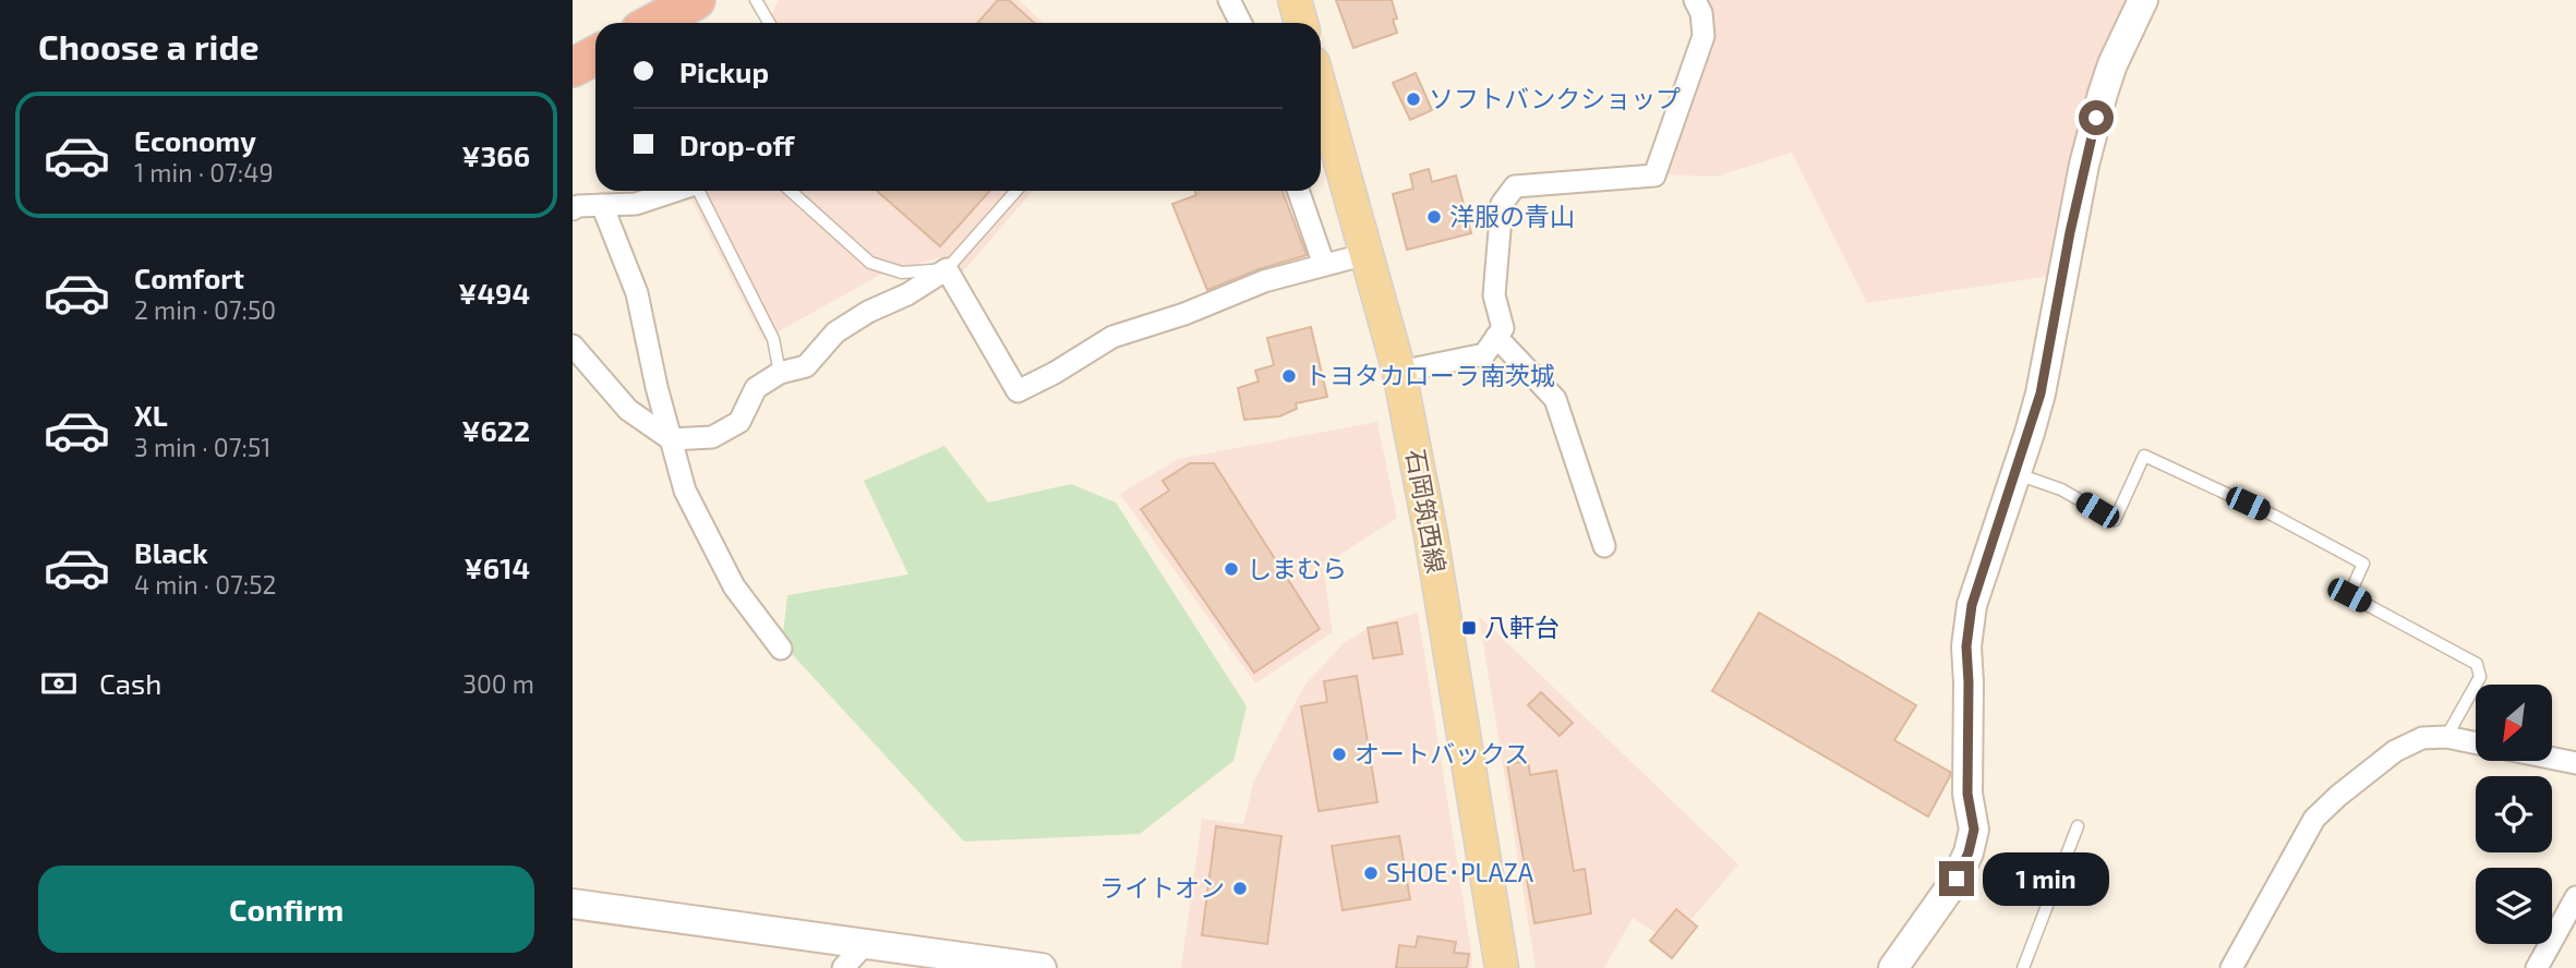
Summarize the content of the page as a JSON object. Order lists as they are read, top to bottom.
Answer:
{
  "streets": {
    "main road": ["石岡筑西線"]
  },
  "places": {
    "other": [
      "ソフトバンクショップ",
      "洋服の青山",
      "トヨタカローラ南茨城",
      "しまむら",
      "オートバックス",
      "SHOE･PLAZA",
      "ライトオン"
    ],
    "transit": ["八軒台"]
  },
  "north": "bottom left",
  "page": {
    "heading": "Choose a ride",
    "banner": ["Pickup", "Drop-off"],
    "list": [
      {
        "name": "Economy",
        "note": "1 min · 07:49",
        "value": "¥366"
      },
      {
        "name": "Comfort",
        "note": "2 min · 07:50",
        "value": "¥494"
      },
      {
        "name": "XL",
        "note": "3 min · 07:51",
        "value": "¥622"
      },
      {
        "name": "Black",
        "note": "4 min · 07:52",
        "value": "¥614"
      }
    ],
    "pay": ["Cash", "300 m"],
    "buttons": "Confirm",
    "bubble": "1 min"
  }
}
